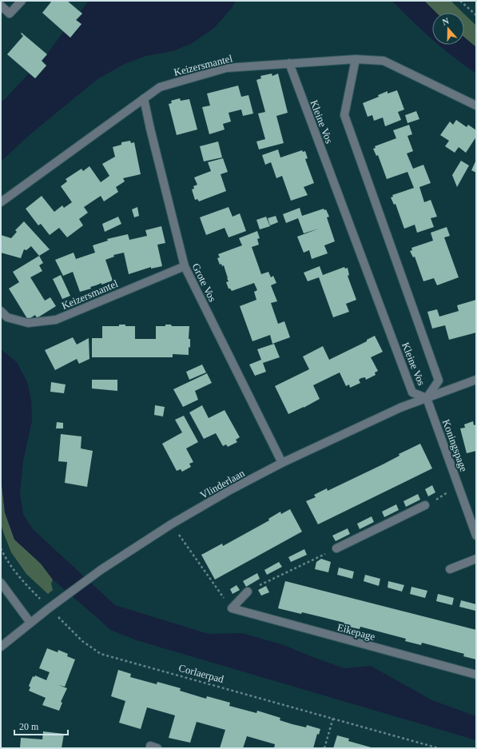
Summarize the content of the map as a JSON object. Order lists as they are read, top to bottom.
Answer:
{
  "streets": {
    "street": [
      "Keizersmantel",
      "Kleine Vos",
      "Grote Vos",
      "Koningspage",
      "Vlinderlaan",
      "Eikepage"
    ],
    "path": ["Corlaerpad"]
  },
  "crossings": [
    ["Keizersmantel", "Kleine Vos"],
    ["Keizersmantel", "Grote Vos"],
    ["Kleine Vos", "Koningspage"],
    ["Kleine Vos", "Vlinderlaan"],
    ["Grote Vos", "Vlinderlaan"],
    ["Koningspage", "Vlinderlaan"],
    ["Vlinderlaan", "Corlaerpad"]
  ],
  "scale_bar": "20 m",
  "north": "top"
}
